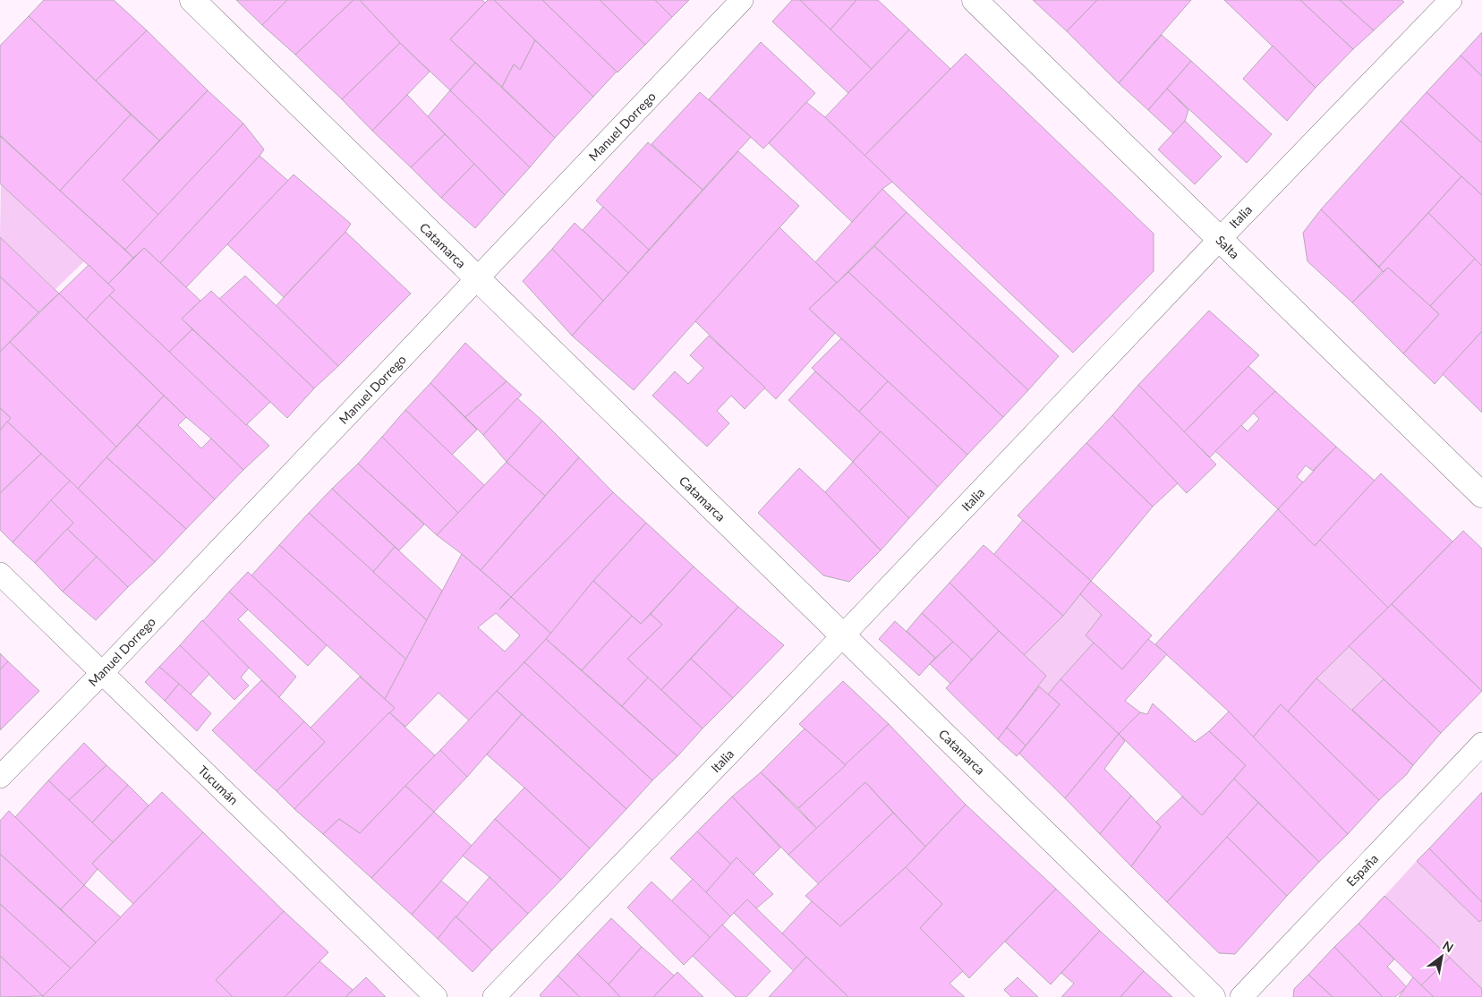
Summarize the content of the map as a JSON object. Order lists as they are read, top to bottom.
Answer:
{
  "streets": {
    "main road": ["Catamarca", "Salta"],
    "street": [
      "Manuel Dorrego",
      "Italia",
      "Tucumán",
      "España"
    ]
  },
  "crossings": [
    ["Manuel Dorrego", "Catamarca"],
    ["Manuel Dorrego", "Tucumán"],
    ["Italia", "Catamarca"],
    ["Italia", "Salta"]
  ],
  "north": "top right"
}
